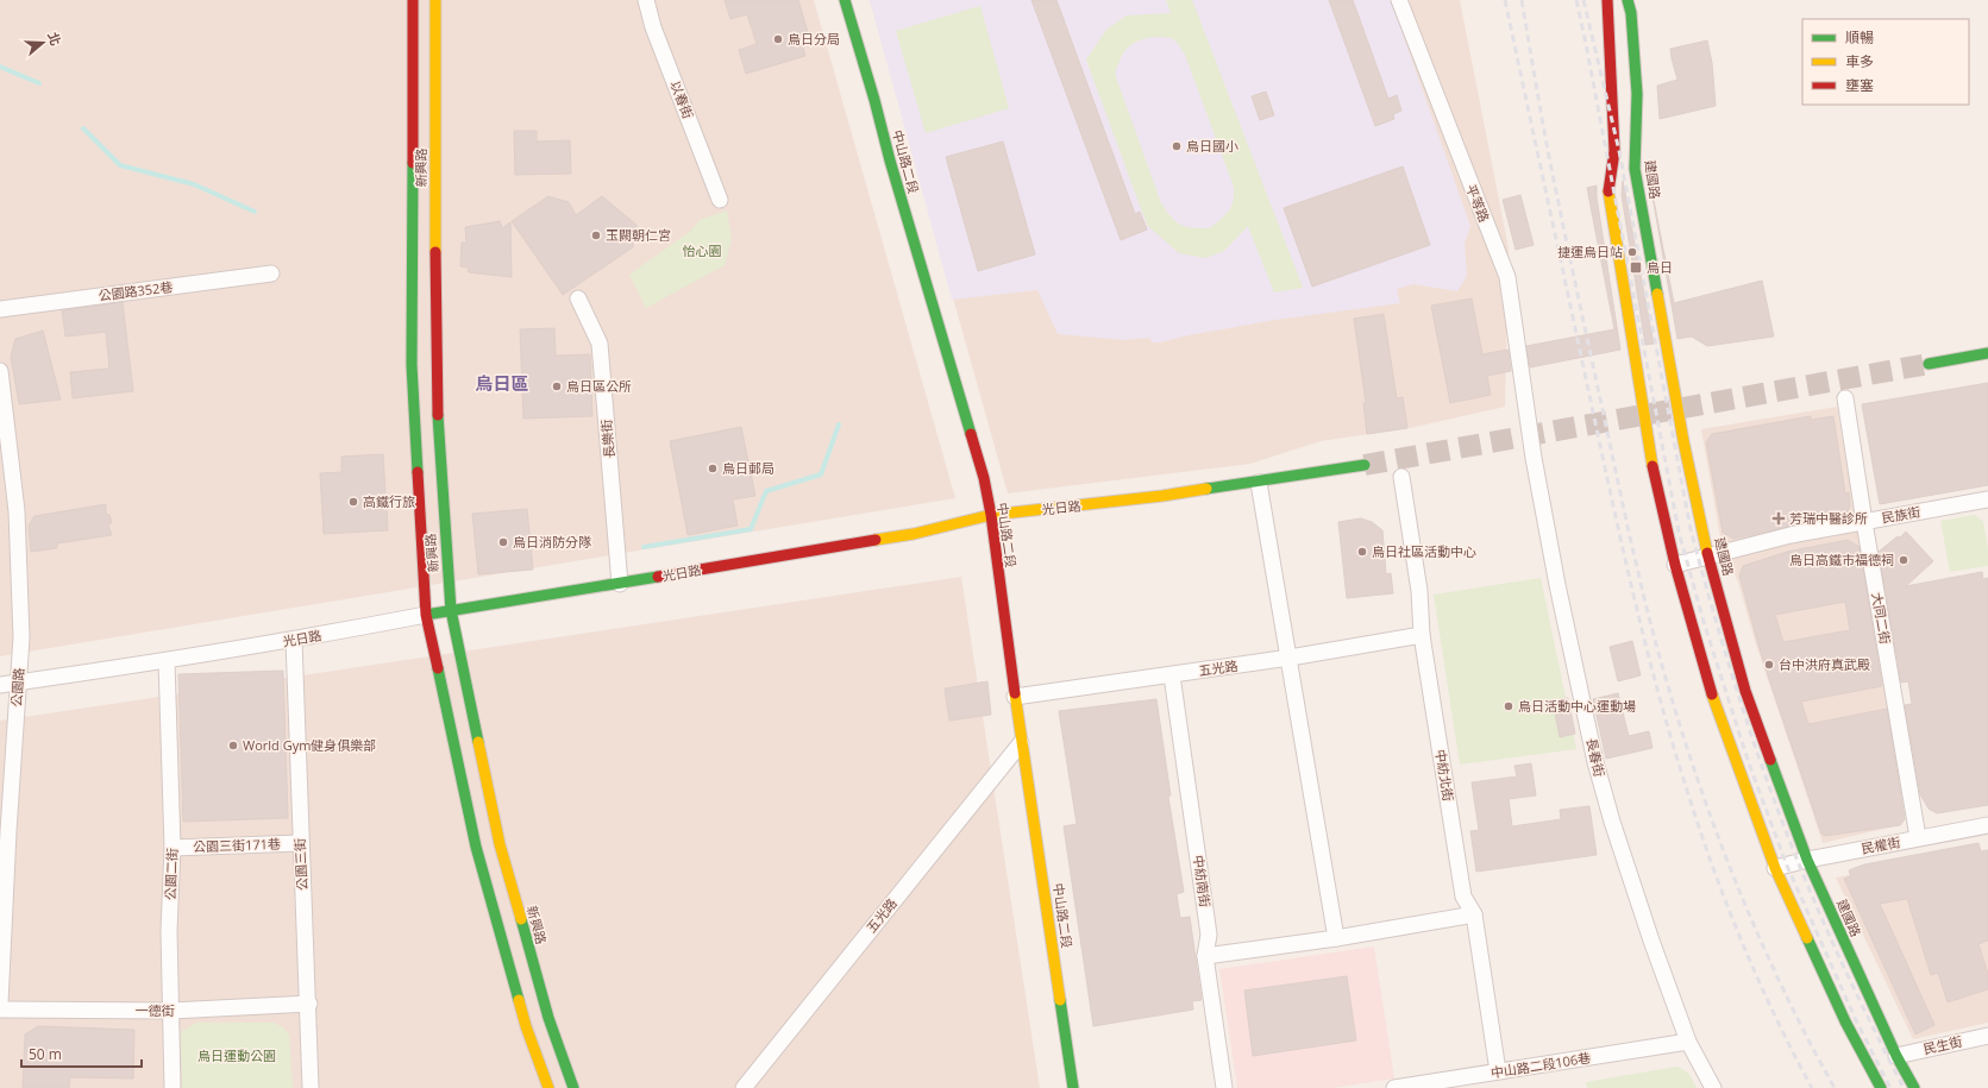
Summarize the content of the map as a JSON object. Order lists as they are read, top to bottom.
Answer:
{
  "streets": {
    "main road": [
      "中山路二段",
      "新興路",
      "建國路",
      "光日路"
    ],
    "street": [
      "以春街",
      "平等路",
      "公園路352巷",
      "長樂街",
      "民族街",
      "大同二街",
      "五光路",
      "公園路",
      "長春街",
      "中紡北街",
      "公園三街171巷",
      "民權街",
      "公園三街",
      "公園二街",
      "中紡南街",
      "一德街",
      "民生街",
      "中山路二段106巷"
    ]
  },
  "crossings": [
    ["中山路二段", "光日路"],
    ["中山路二段", "五光路"],
    ["新興路", "光日路"],
    ["建國路", "民族街"],
    ["建國路", "民權街"],
    ["建國路", "民生街"],
    ["平等路", "長春街"],
    ["長樂街", "光日路"],
    ["光日路", "公園路"],
    ["光日路", "公園三街"],
    ["光日路", "公園二街"],
    ["民族街", "大同二街"],
    ["大同二街", "民權街"],
    ["五光路", "中紡北街"],
    ["五光路", "中紡南街"],
    ["長春街", "中山路二段106巷"],
    ["中紡北街", "中山路二段106巷"],
    ["公園三街171巷", "公園三街"],
    ["公園三街171巷", "公園二街"],
    ["公園三街", "一德街"],
    ["公園二街", "一德街"]
  ],
  "districts": ["烏日區"],
  "parks": ["怡心園", "烏日運動公園"],
  "places": {
    "other": [
      "烏日分局",
      "烏日國小",
      "玉闕朝仁宮",
      "捷運烏日站",
      "烏日區公所",
      "烏日郵局",
      "高鐵行旅",
      "烏日消防分隊",
      "烏日社區活動中心",
      "烏日高鐵市福德祠",
      "台中洪府真武殿",
      "烏日活動中心運動場",
      "World Gym健身俱樂部"
    ],
    "transit": ["烏日"],
    "health": ["芳瑞中醫診所"]
  },
  "legend": ["順暢", "車多", "壅塞"],
  "scale_bar": "50 m",
  "north": "right"
}
